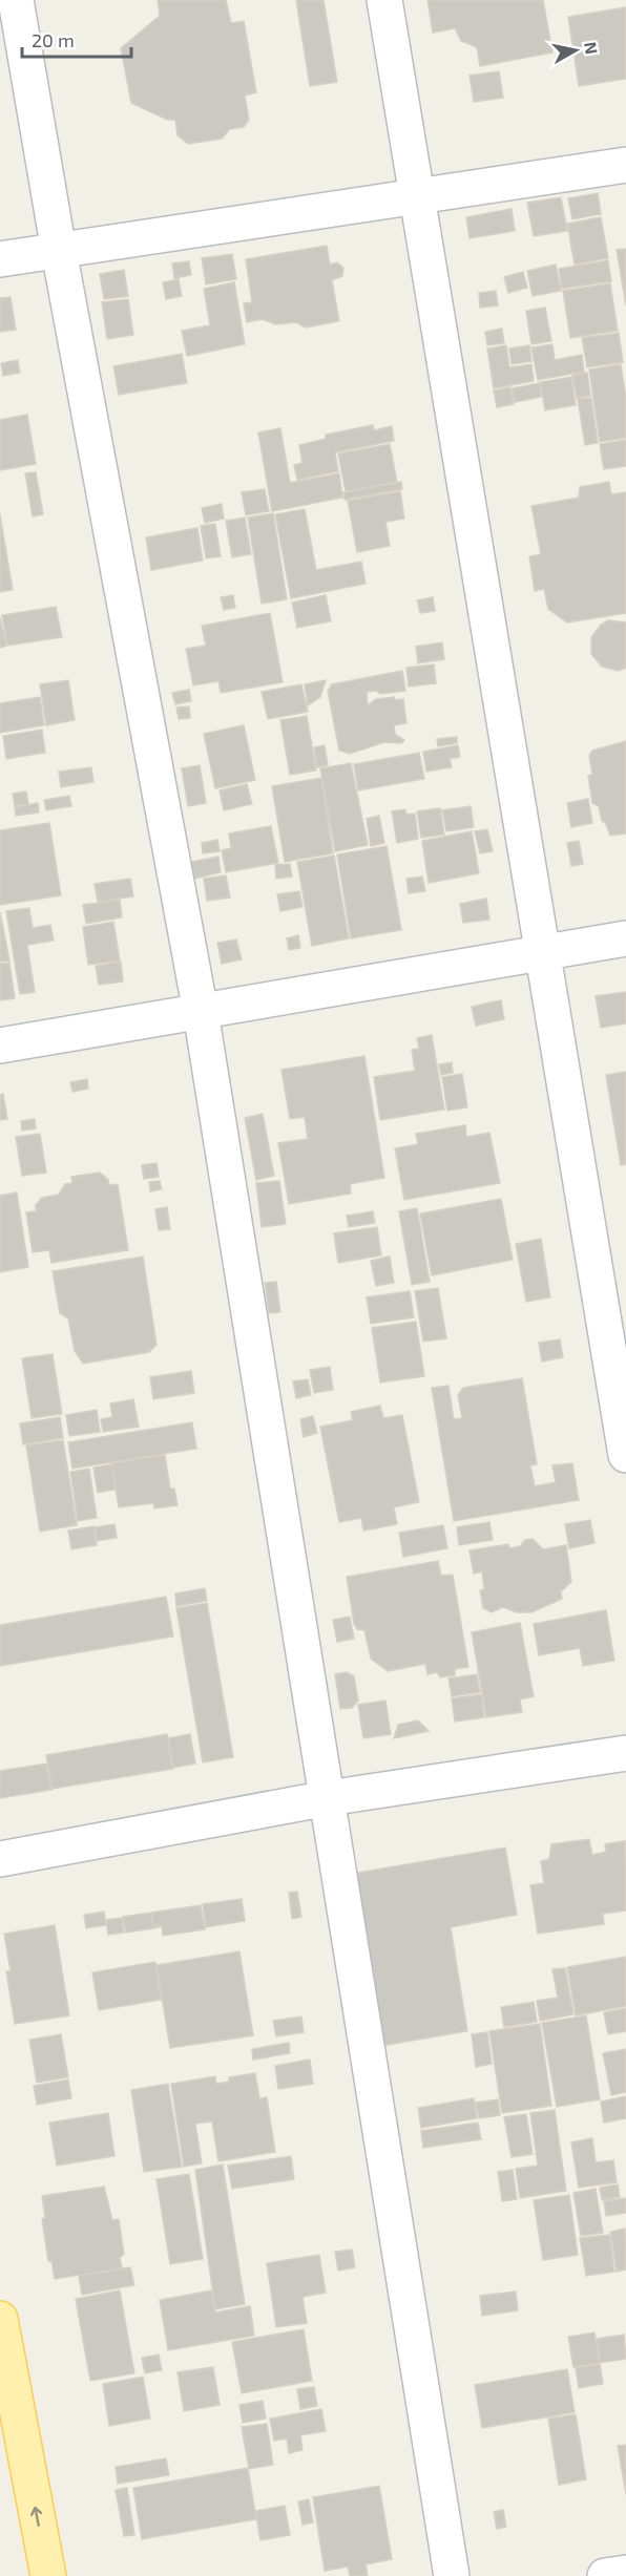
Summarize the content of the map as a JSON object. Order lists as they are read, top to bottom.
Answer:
{
  "scale_bar": "20 m",
  "north": "right"
}
